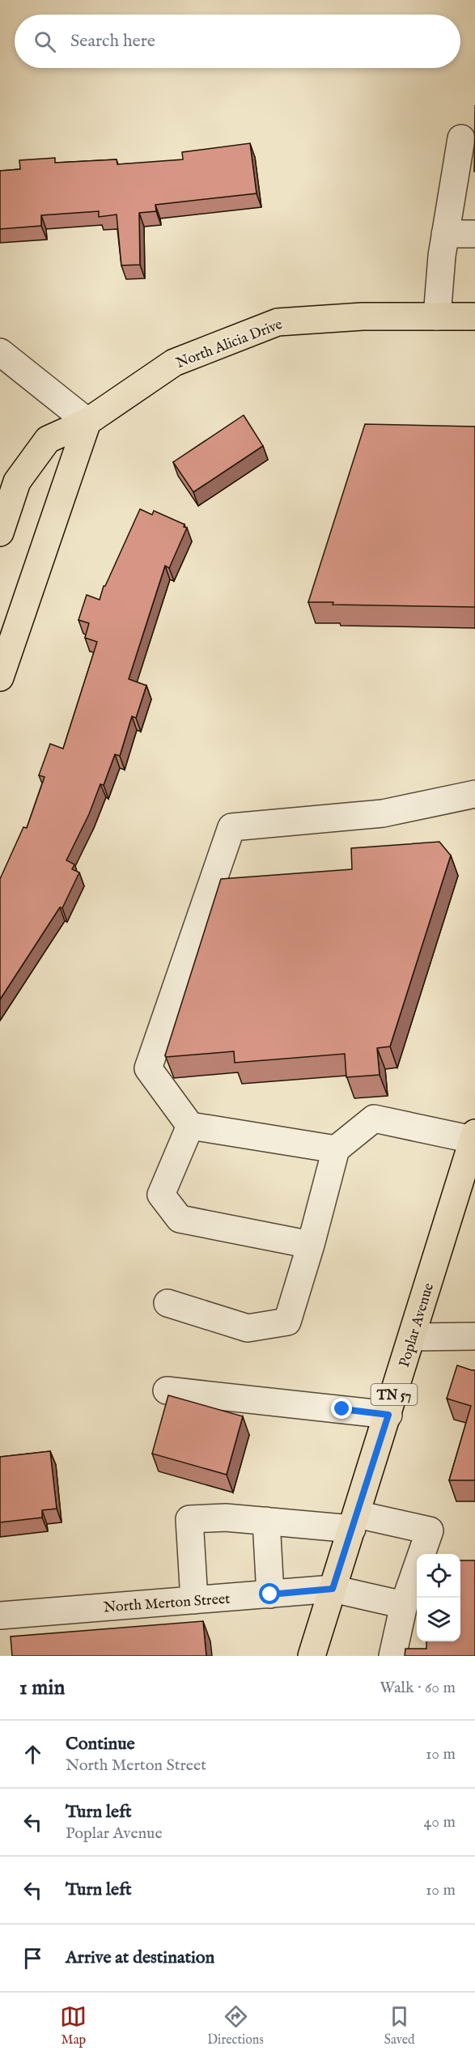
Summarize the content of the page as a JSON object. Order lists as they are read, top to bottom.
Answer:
{
  "streets": {
    "main road": ["North Alicia Drive", "Poplar Avenue", "TN 57"],
    "street": ["North Merton Street"]
  },
  "crossings": [
    ["Poplar Avenue", "North Merton Street"]
  ],
  "page": {
    "search": "Search here",
    "heading": ["1 min", "Walk · 60 m"],
    "list": [
      ["Continue", "North Merton Street", "10 m"],
      ["Turn left", "Poplar Avenue", "40 m"],
      ["Turn left", "10 m"],
      "Arrive at destination"
    ],
    "nav": ["Map", "Directions", "Saved"]
  }
}
